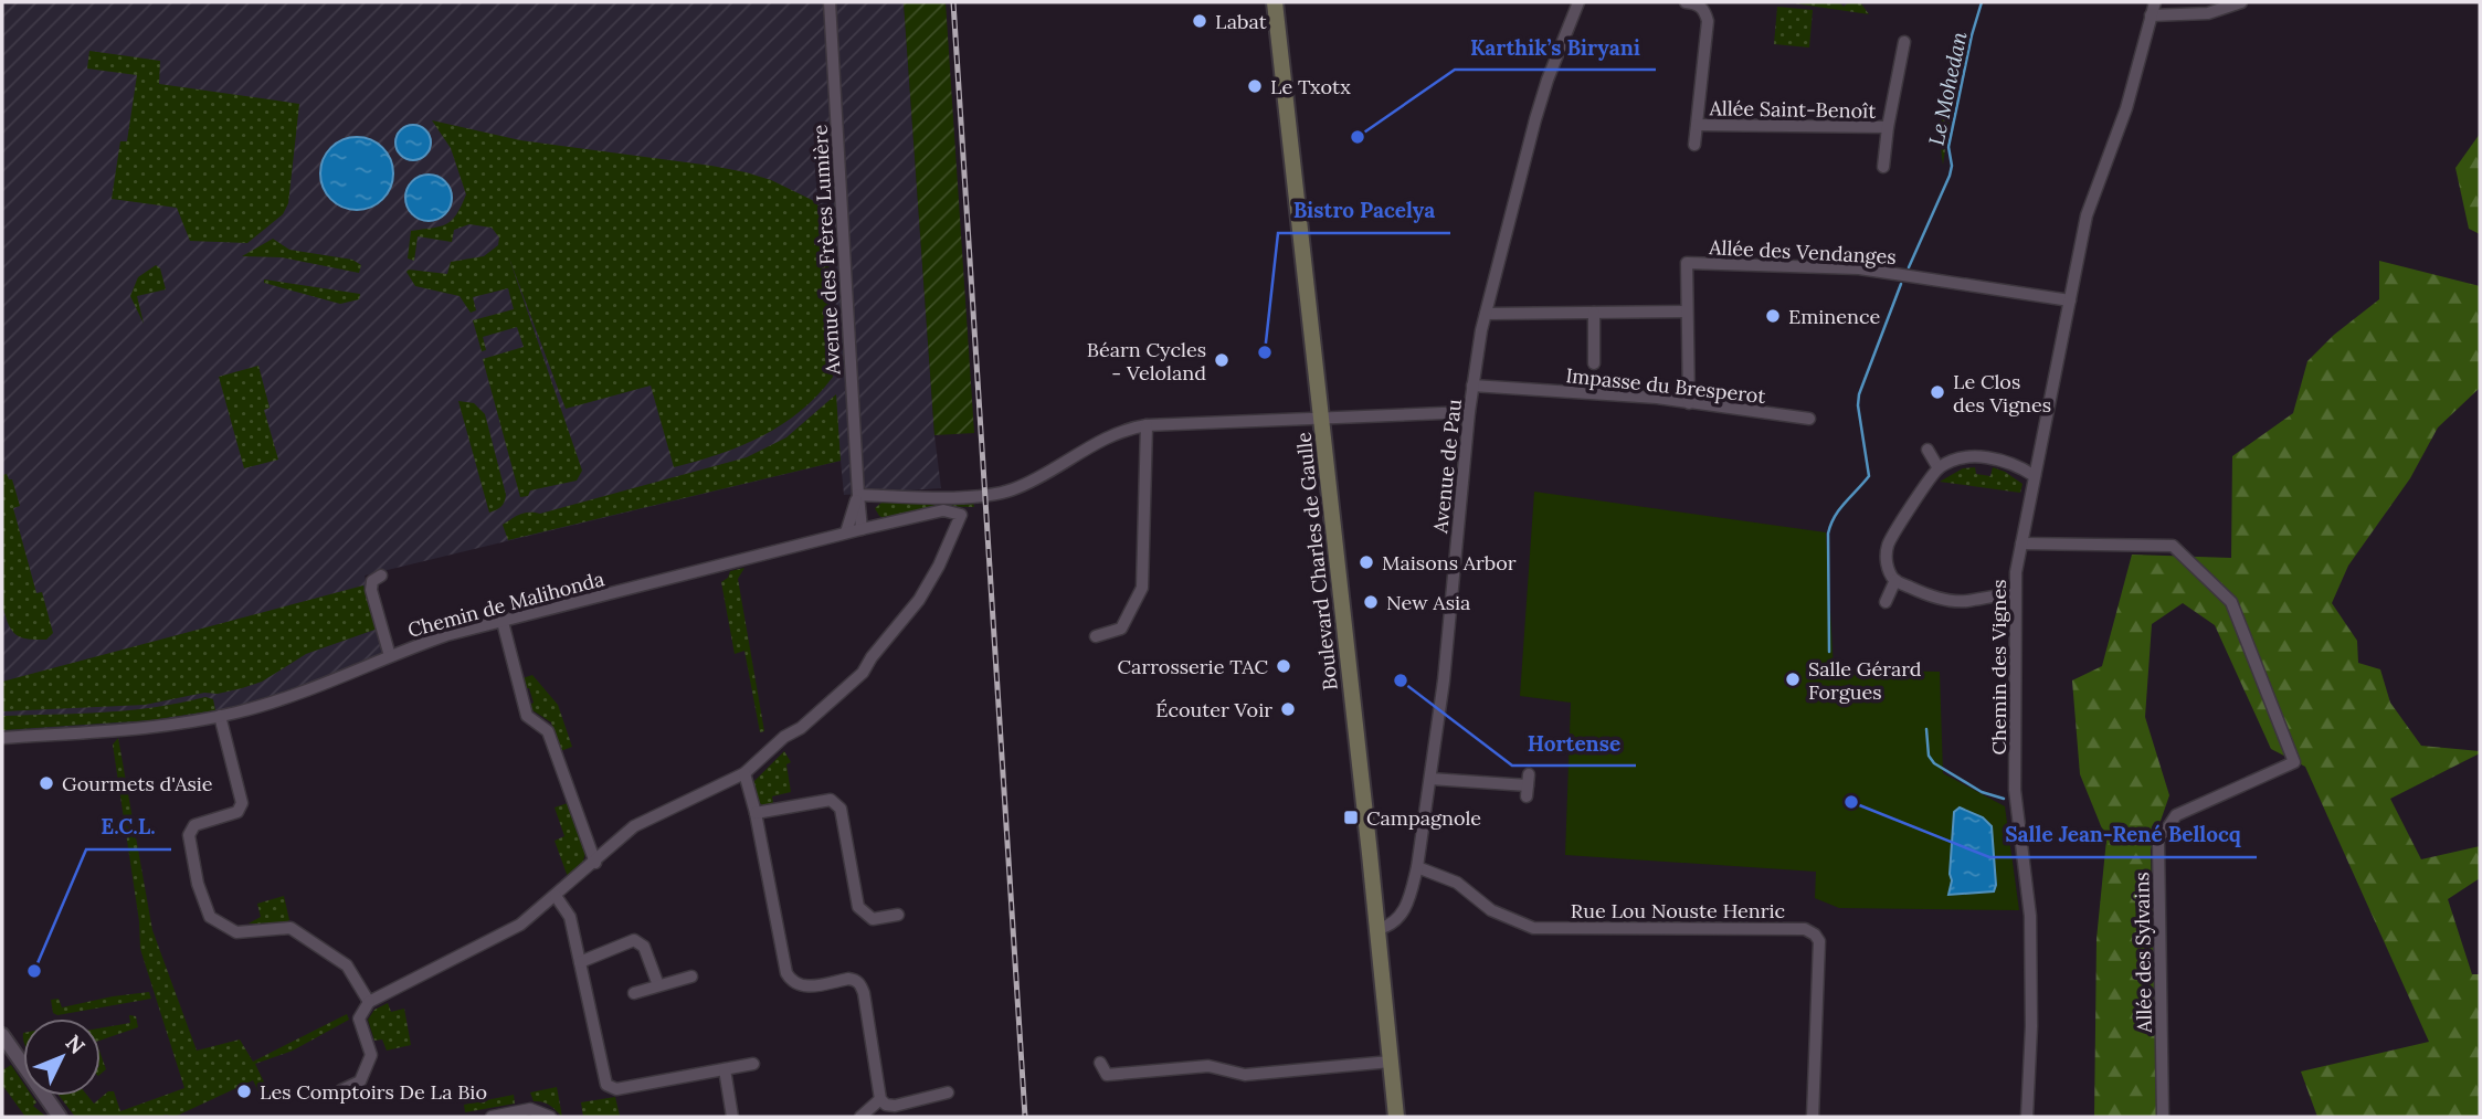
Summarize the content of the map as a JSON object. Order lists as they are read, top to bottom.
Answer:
{
  "streets": {
    "main road": ["Boulevard Charles de Gaulle"],
    "street": [
      "Allée Saint-Benoît",
      "Avenue des Frères Lumière",
      "Allée des Vendanges",
      "Impasse du Bresperot",
      "Avenue de Pau",
      "Chemin de Malihonda",
      "Chemin des Vignes",
      "Rue Lou Nouste Henric",
      "Allée des Sylvains"
    ]
  },
  "crossings": [
    ["Allée des Vendanges", "Chemin des Vignes"],
    ["Impasse du Bresperot", "Avenue de Pau"],
    ["Avenue de Pau", "Boulevard Charles de Gaulle"],
    ["Avenue de Pau", "Rue Lou Nouste Henric"],
    ["Chemin des Vignes", "Allée des Sylvains"]
  ],
  "water": ["Le Mohedan"],
  "places": {
    "other": [
      "Labat",
      "Le Txotx",
      "Karthik’s Biryani",
      "Eminence",
      "Bistro Pacelya",
      "Béarn Cycles - Veloland",
      "Le Clos des Vignes",
      "Maisons Arbor",
      "New Asia",
      "Carrosserie TAC",
      "Salle Gérard Forgues",
      "Hortense",
      "Écouter Voir",
      "Gourmets d'Asie",
      "Salle Jean-René Bellocq",
      "E.C.L.",
      "Les Comptoirs De La Bio"
    ],
    "transit": ["Campagnole"]
  },
  "north": "top right"
}
